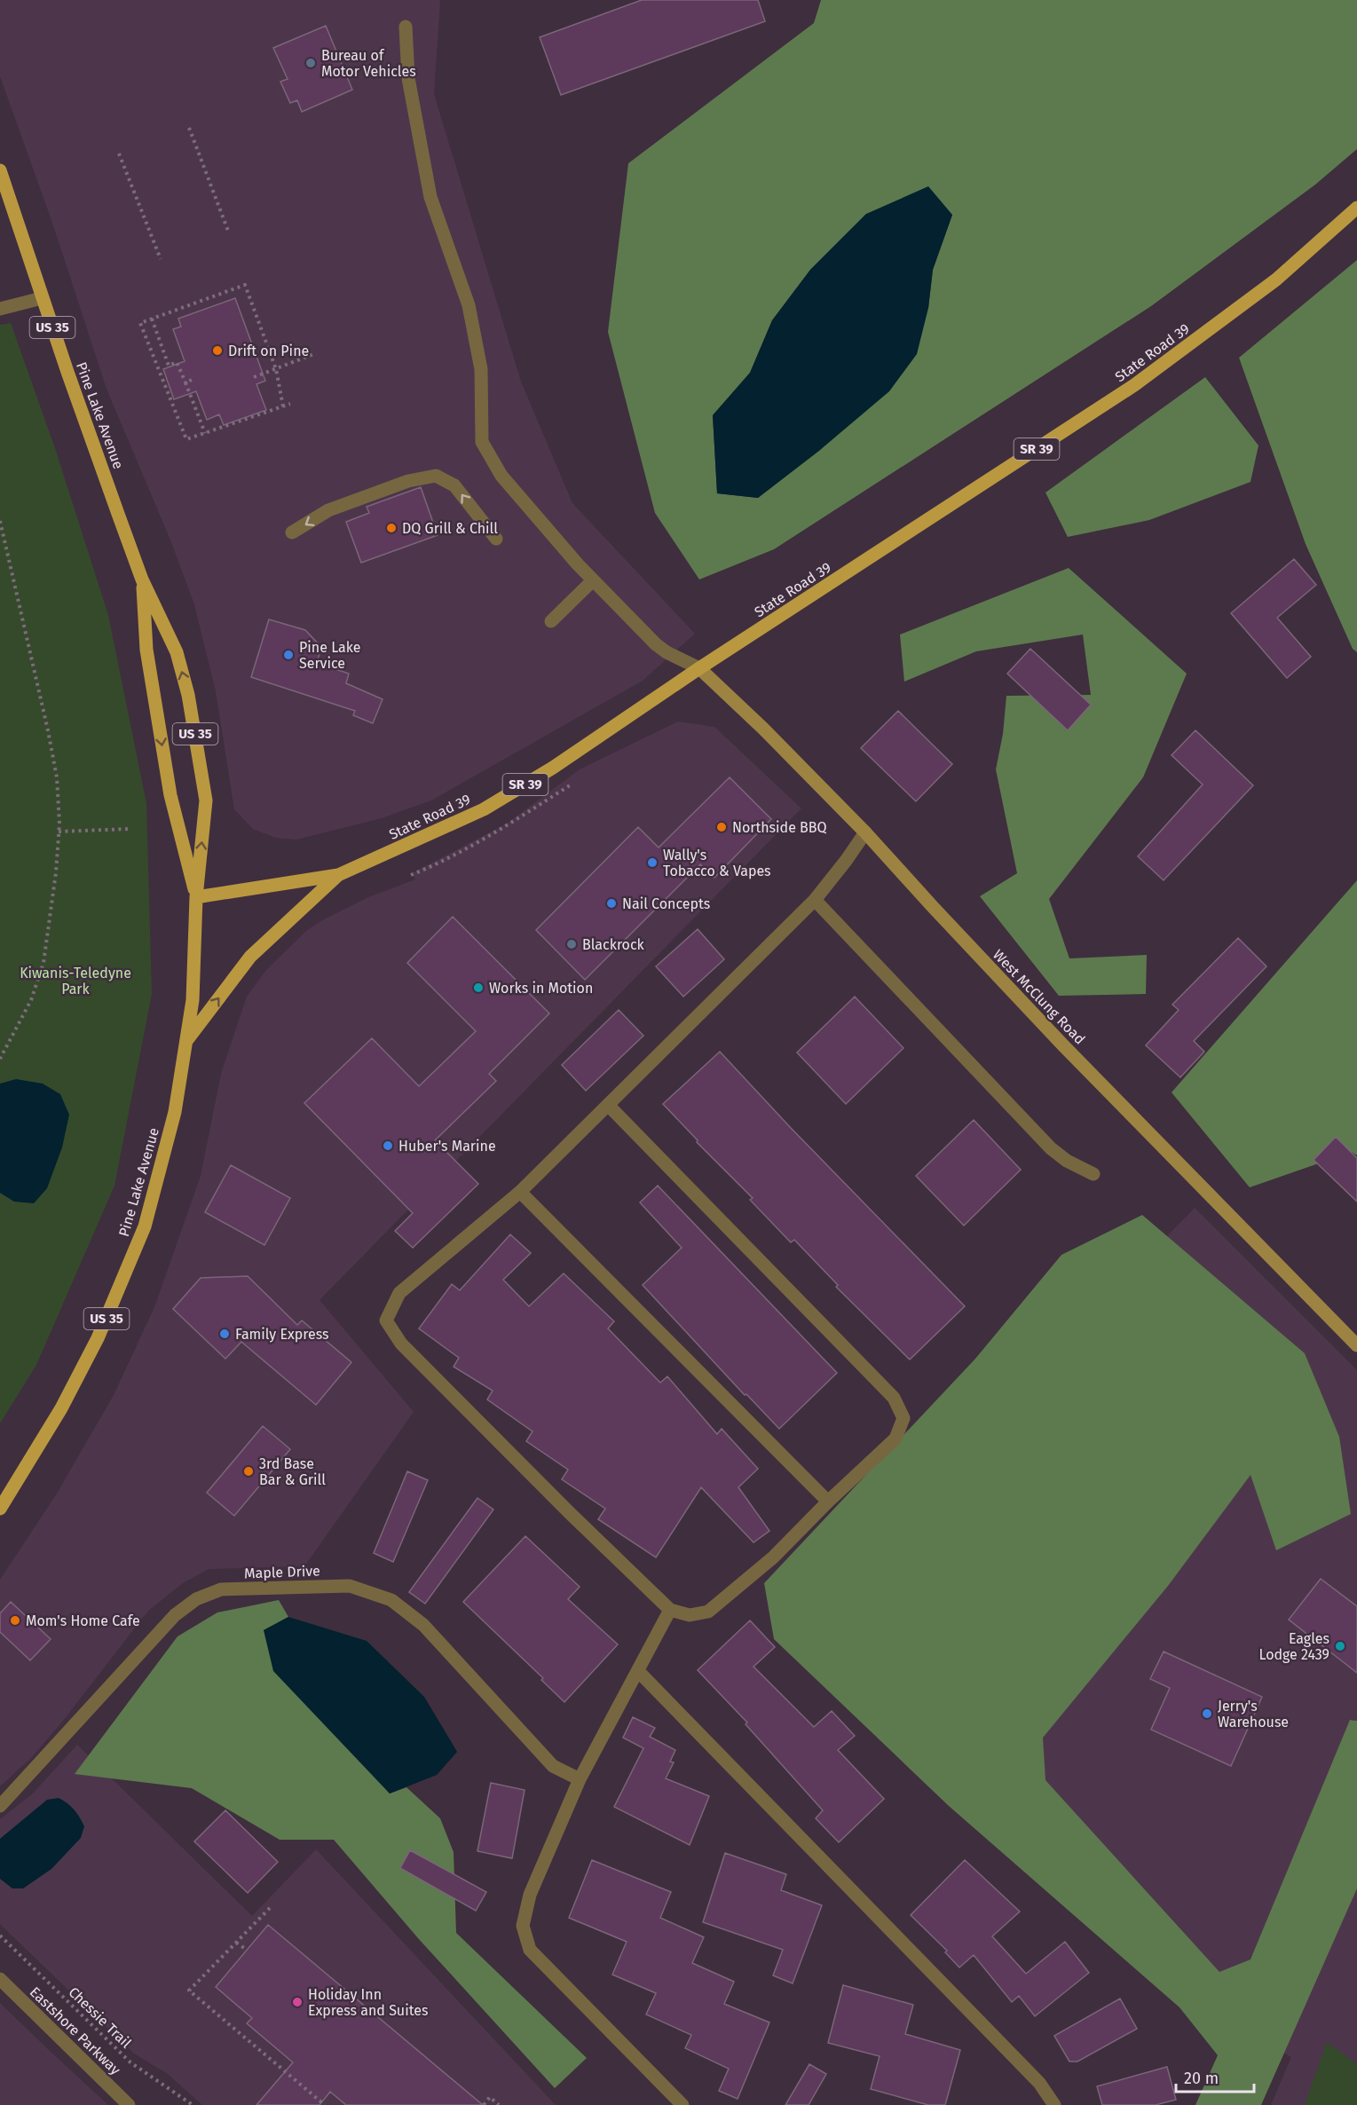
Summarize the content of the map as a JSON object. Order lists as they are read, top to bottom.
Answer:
{
  "streets": {
    "main road": [
      "US 35",
      "State Road 39",
      "Pine Lake Avenue",
      "SR 39"
    ],
    "street": ["West McClung Road", "Maple Drive", "Eastshore Parkway"],
    "path": ["Chessie Trail"]
  },
  "crossings": [
    ["State Road 39", "Pine Lake Avenue"],
    ["State Road 39", "West McClung Road"]
  ],
  "parks": ["Kiwanis-Teledyne Park"],
  "places": [
    "Bureau of Motor Vehicles",
    "Drift on Pine",
    "DQ Grill & Chill",
    "Pine Lake Service",
    "Northside BBQ",
    "Wally's Tobacco & Vapes",
    "Nail Concepts",
    "Blackrock",
    "Works in Motion",
    "Huber's Marine",
    "Family Express",
    "3rd Base Bar & Grill",
    "Mom's Home Cafe",
    "Eagles Lodge 2439",
    "Jerry's Warehouse",
    "Holiday Inn Express and Suites"
  ],
  "scale_bar": "20 m"
}
